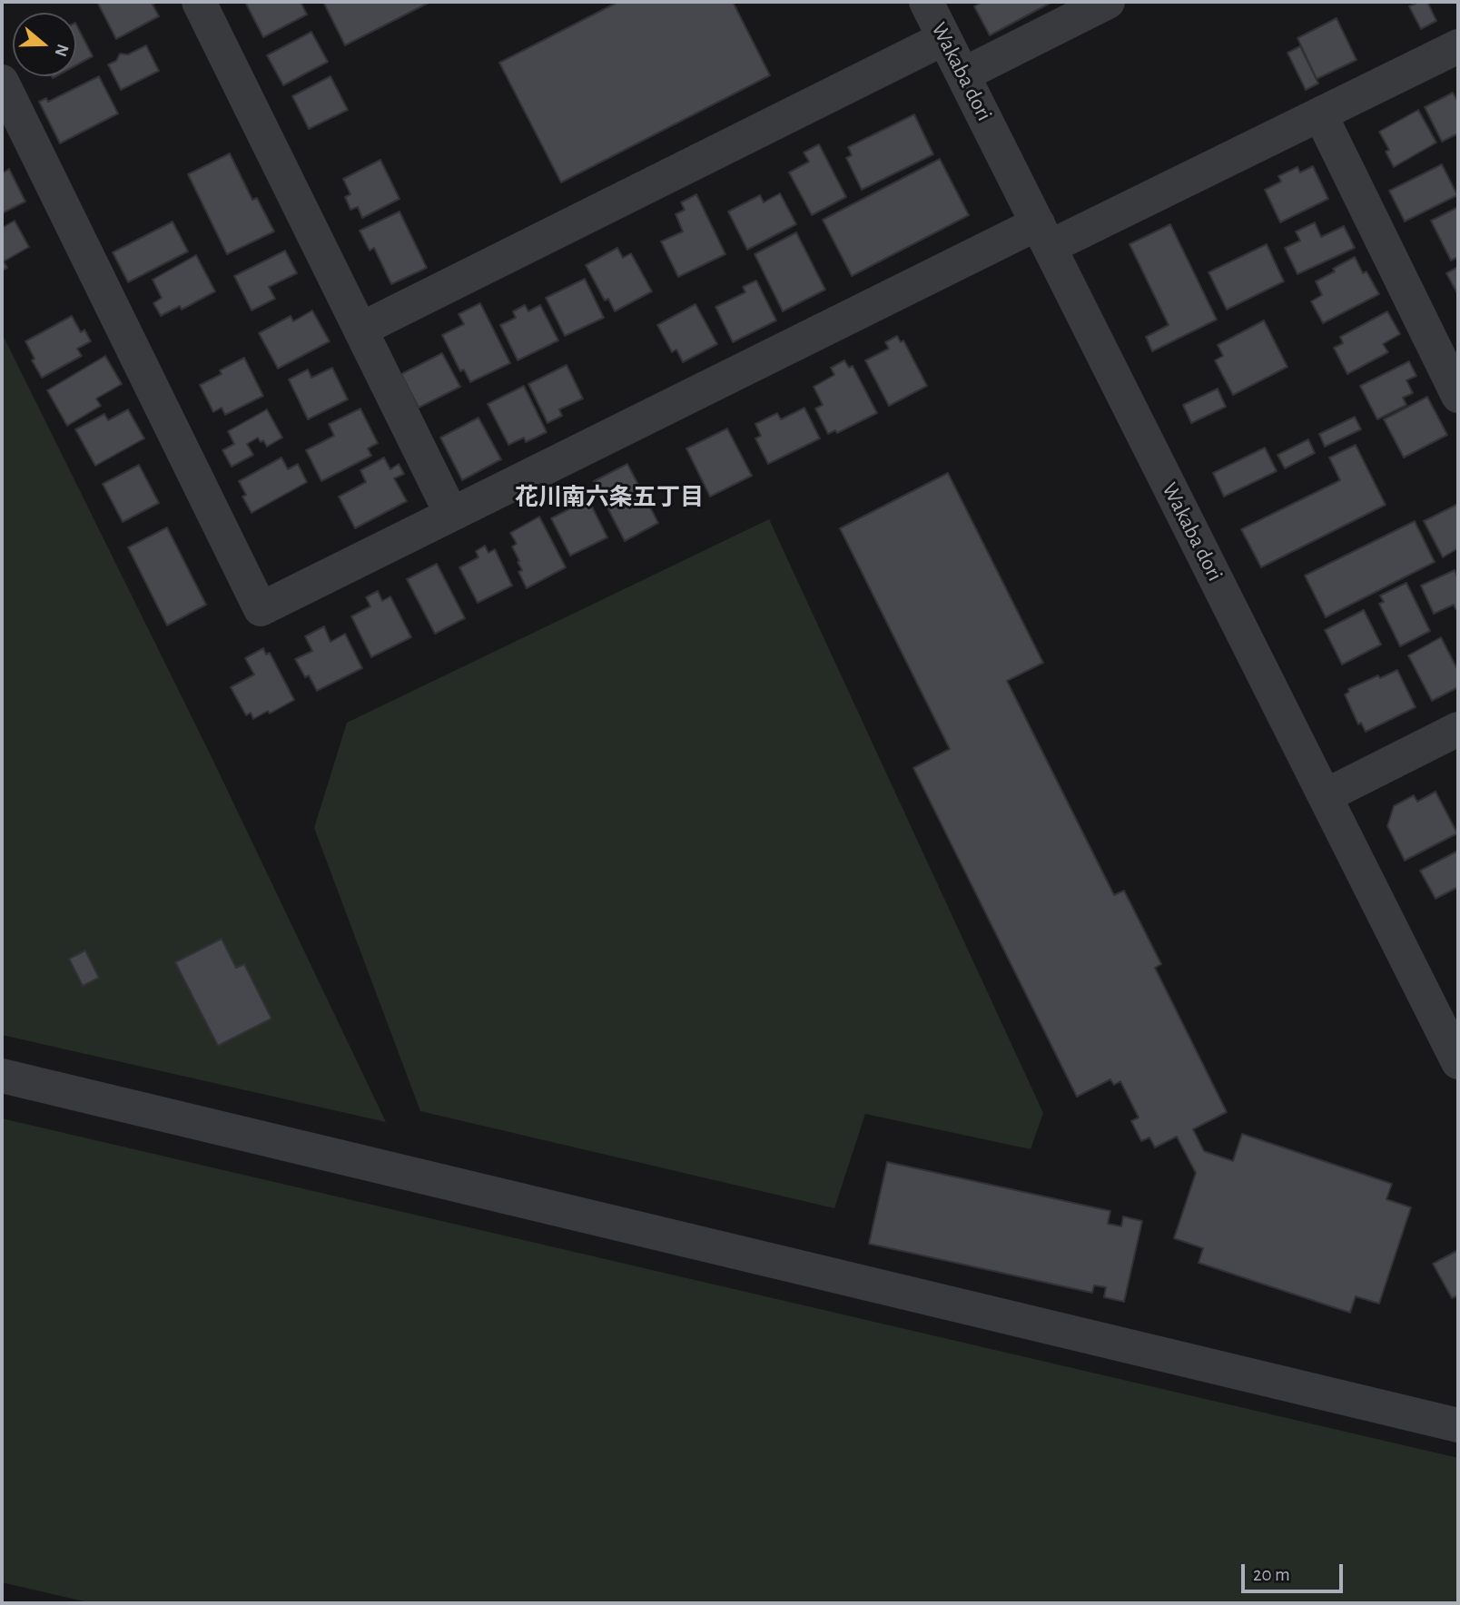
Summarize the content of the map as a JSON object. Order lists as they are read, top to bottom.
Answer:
{
  "streets": {
    "street": ["Wakaba dori"]
  },
  "districts": ["花川南六条五丁目"],
  "scale_bar": "20 m",
  "north": "right"
}
